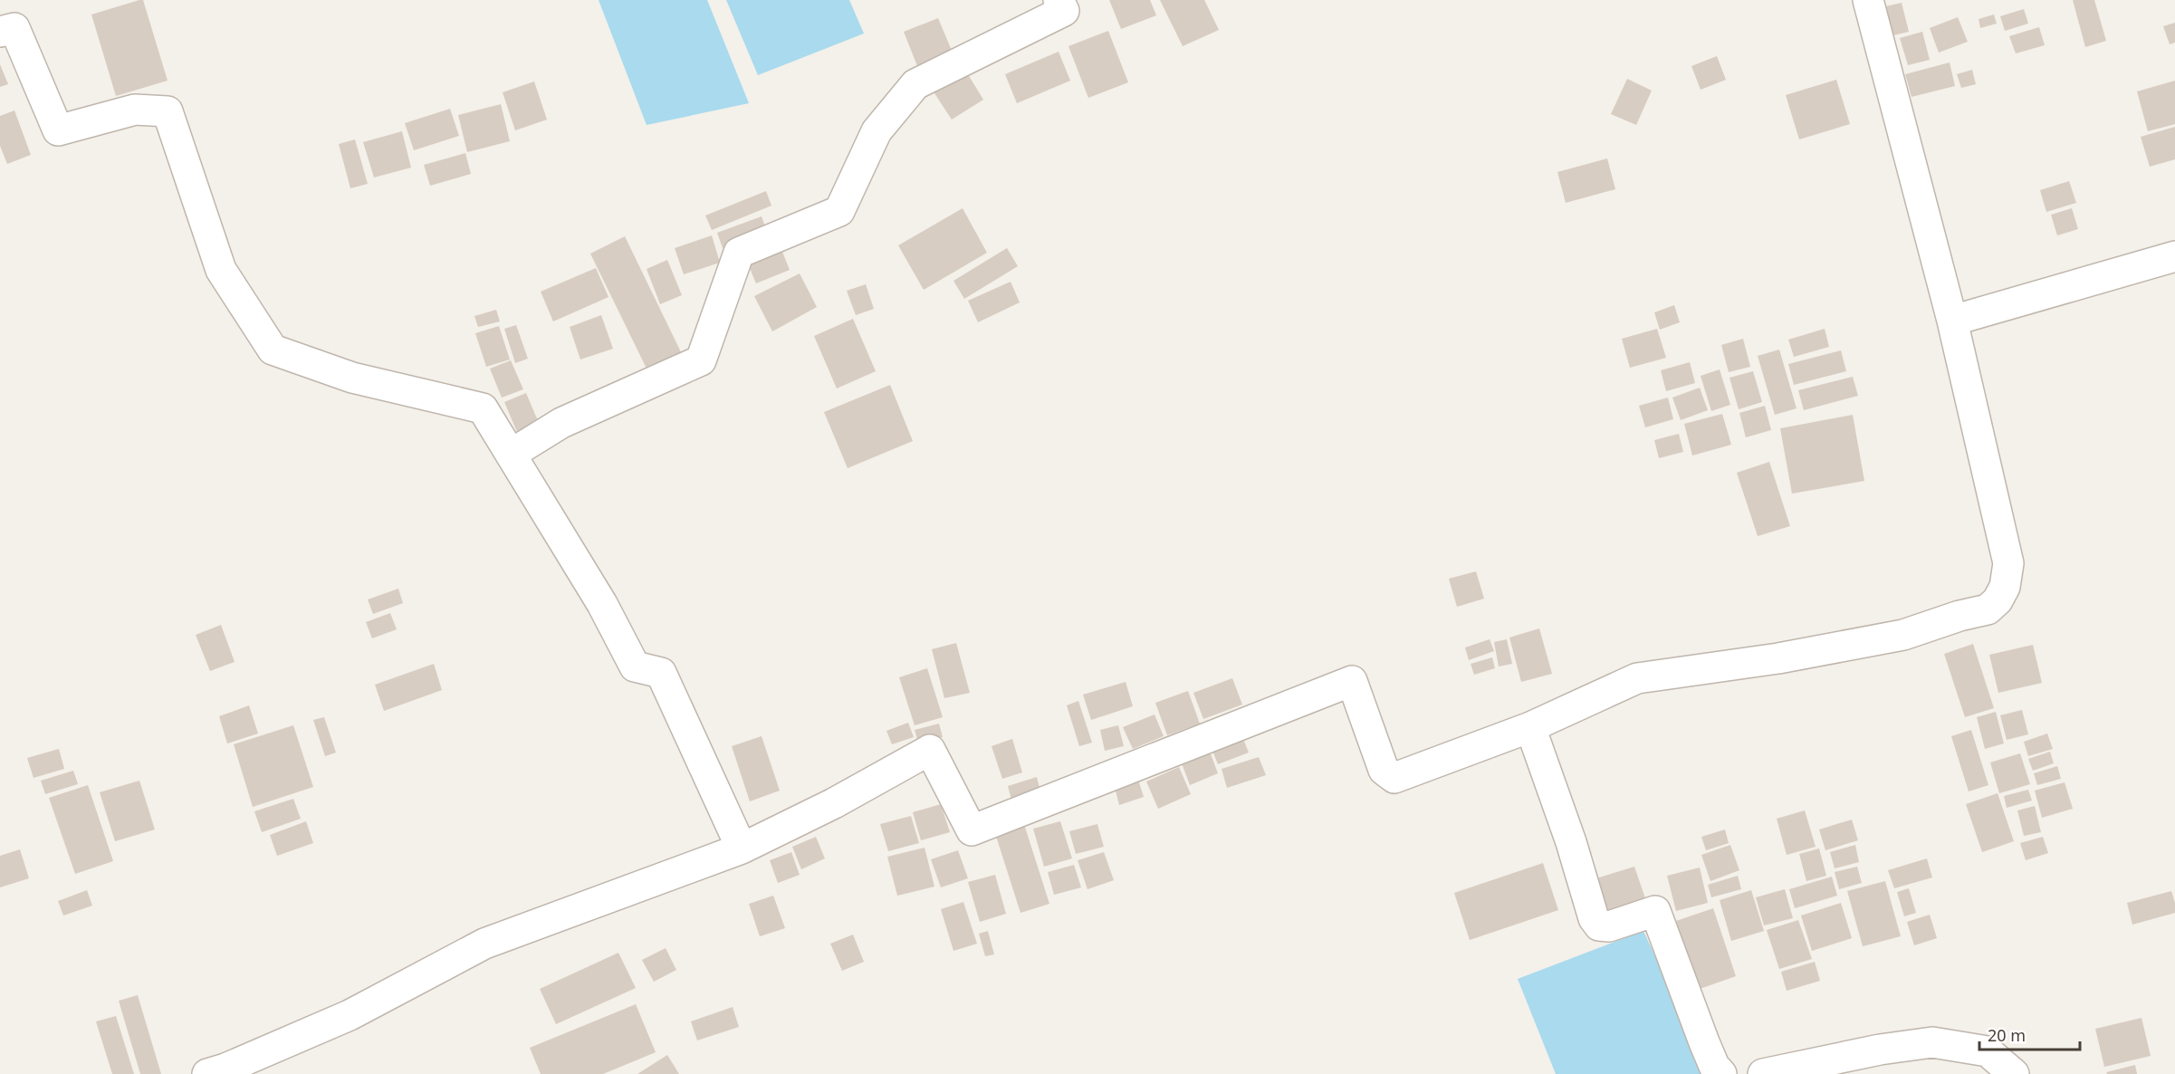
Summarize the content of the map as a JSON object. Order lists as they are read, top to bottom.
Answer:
{
  "scale_bar": "20 m"
}
